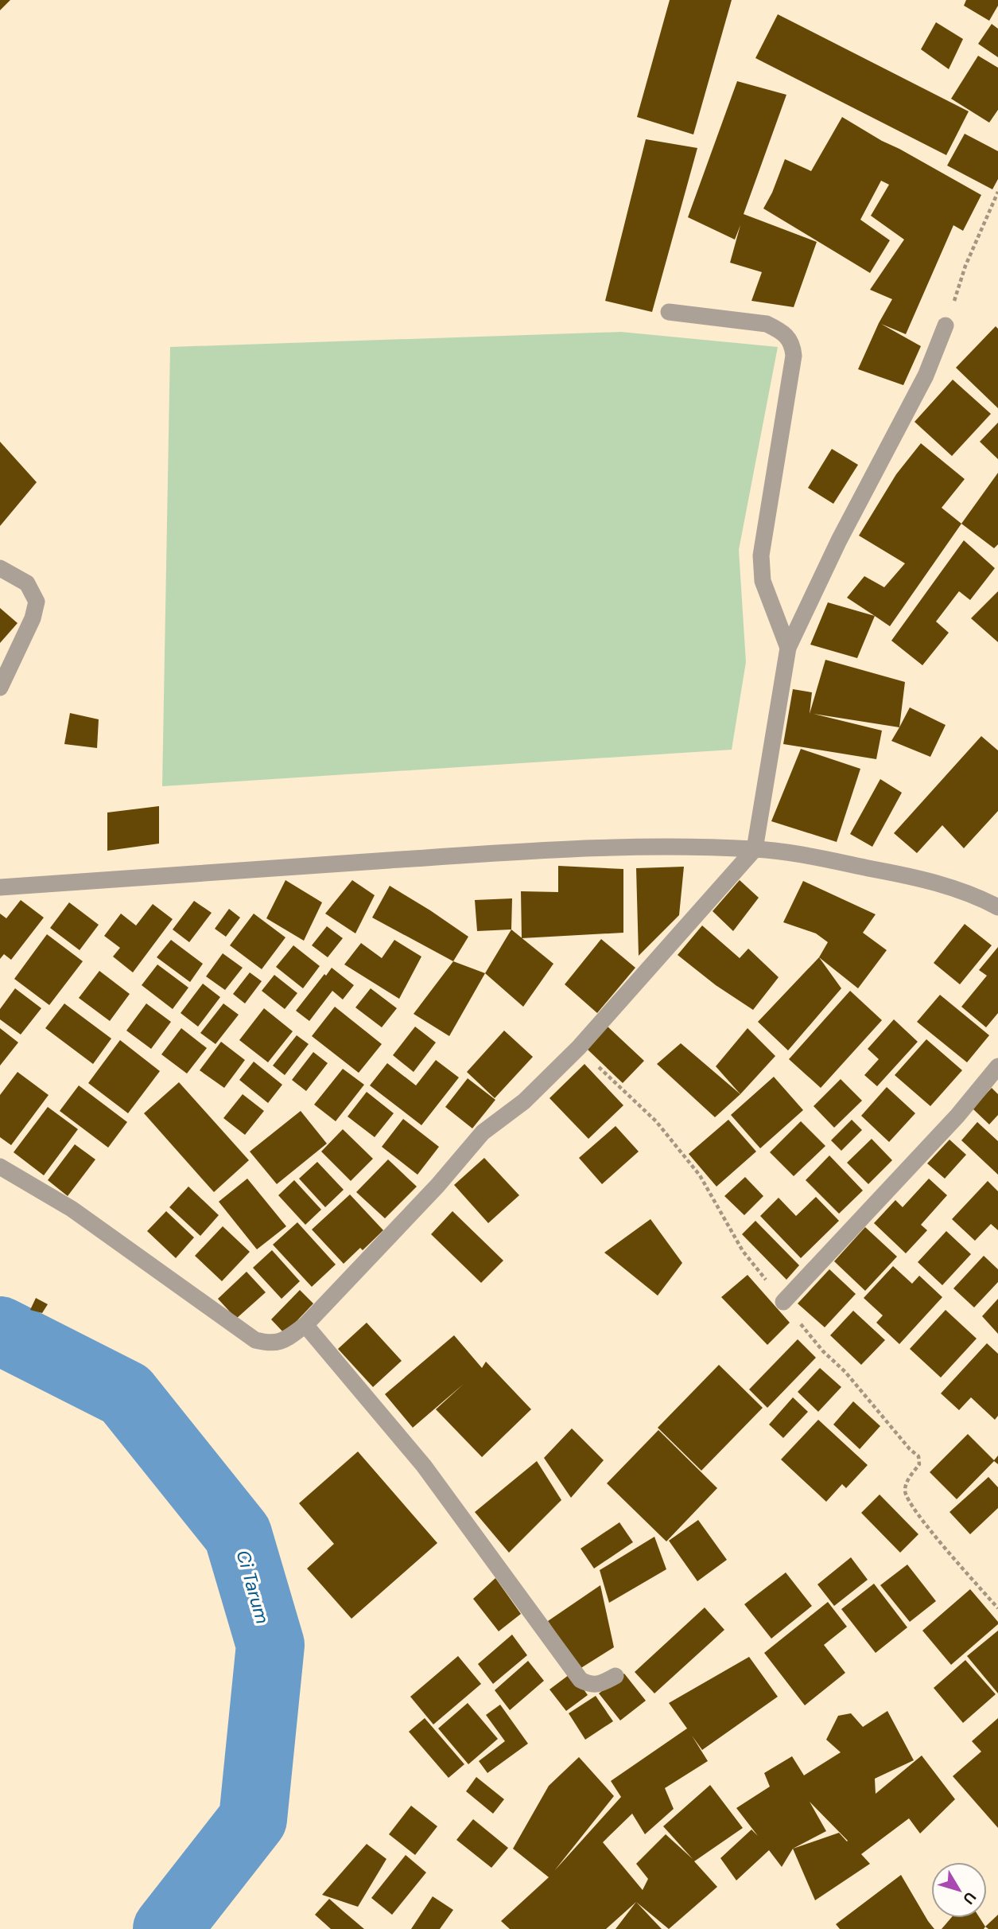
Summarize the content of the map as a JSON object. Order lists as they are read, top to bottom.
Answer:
{
  "water": ["Ci Tarum"],
  "north": "bottom right"
}
